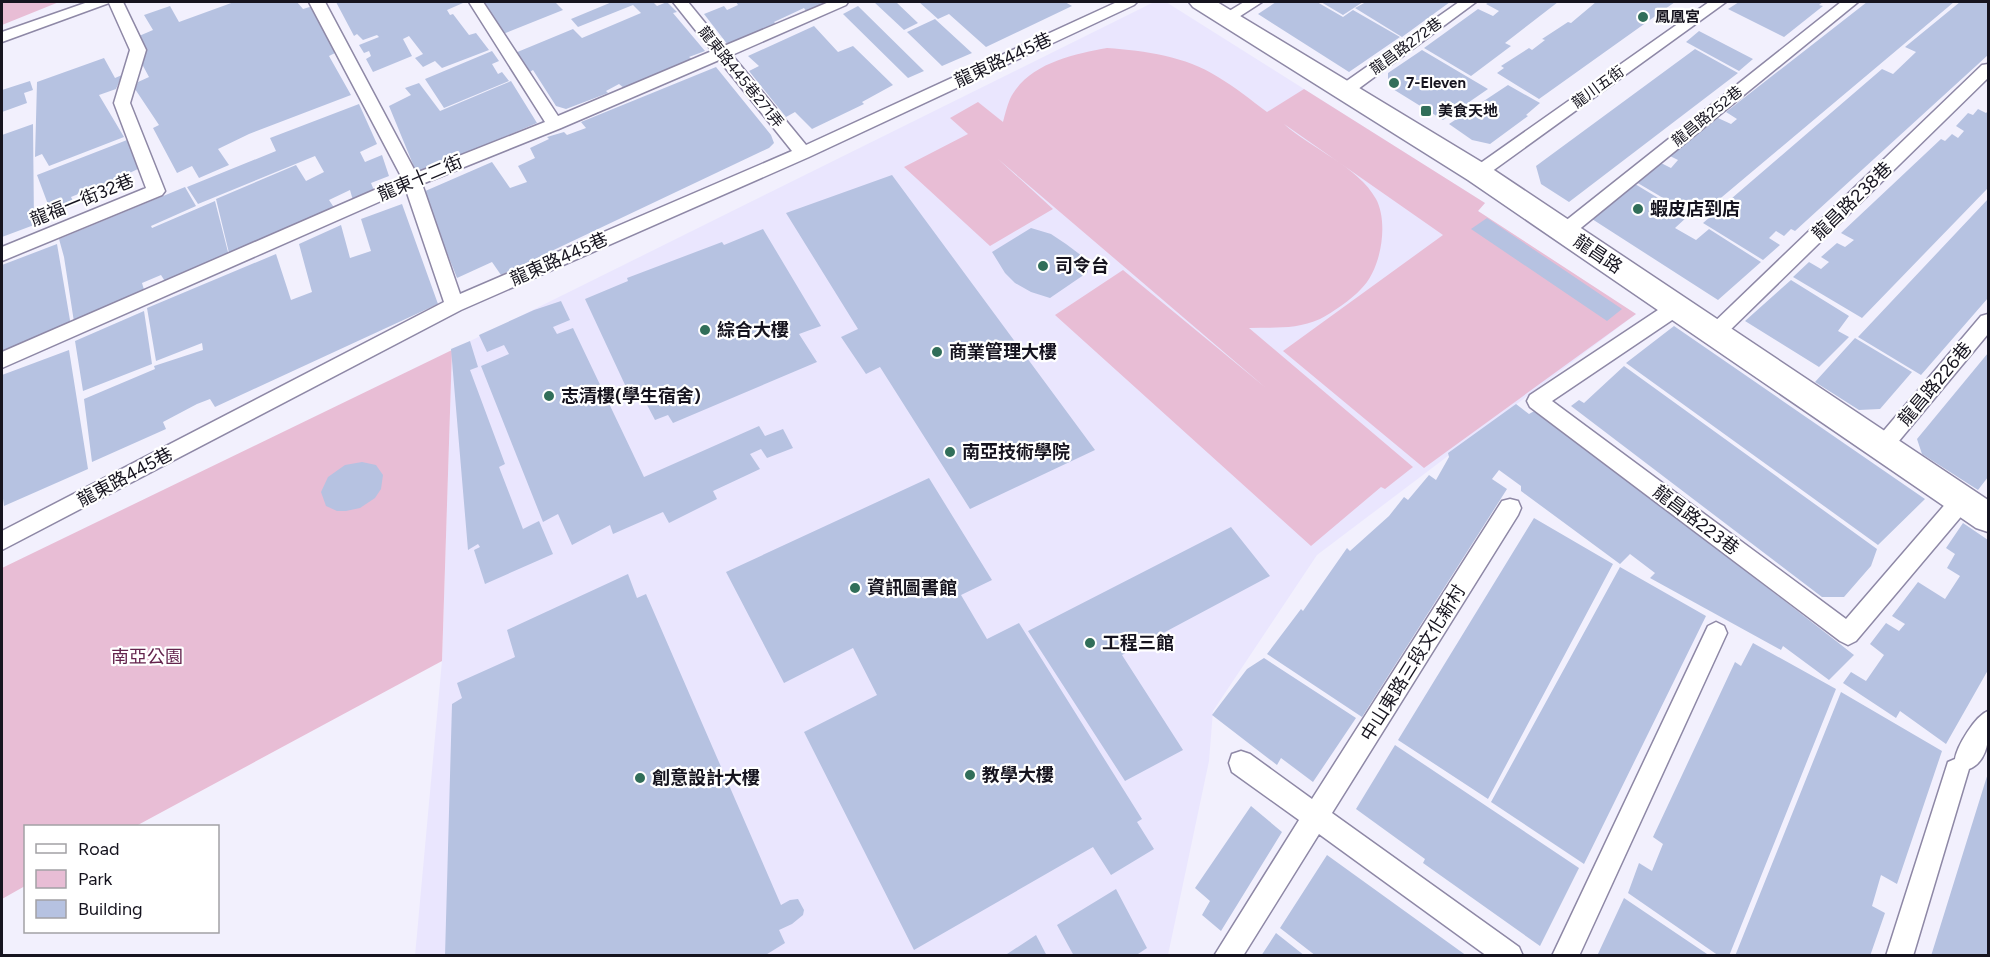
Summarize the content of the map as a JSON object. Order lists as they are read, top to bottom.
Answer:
{
  "streets": {
    "street": ["龍昌路"],
    "lane": [
      "龍昌路272巷",
      "龍東路445巷",
      "龍東路445巷271弄",
      "龍川五街",
      "龍昌路252巷",
      "龍東十二街",
      "龍福一街32巷",
      "龍昌路238巷",
      "龍昌路226巷",
      "龍昌路223巷",
      "中山東路三段文化新村"
    ]
  },
  "crossings": [
    ["龍昌路272巷", "龍昌路"],
    ["龍東路445巷", "龍東路445巷271弄"],
    ["龍東路445巷271弄", "龍東十二街"],
    ["龍川五街", "龍昌路"],
    ["龍昌路252巷", "龍昌路"],
    ["龍昌路238巷", "龍昌路"],
    ["龍昌路", "龍昌路226巷"],
    ["龍昌路", "龍昌路223巷"]
  ],
  "parks": ["南亞公園"],
  "places": {
    "other": [
      "鳳凰宮",
      "7-Eleven",
      "蝦皮店到店",
      "司令台",
      "綜合大樓",
      "商業管理大樓",
      "志清樓(學生宿舍)",
      "南亞技術學院",
      "資訊圖書館",
      "工程三館",
      "教學大樓",
      "創意設計大樓"
    ],
    "transit": ["美食天地"]
  },
  "legend": ["Road", "Park", "Building"]
}
